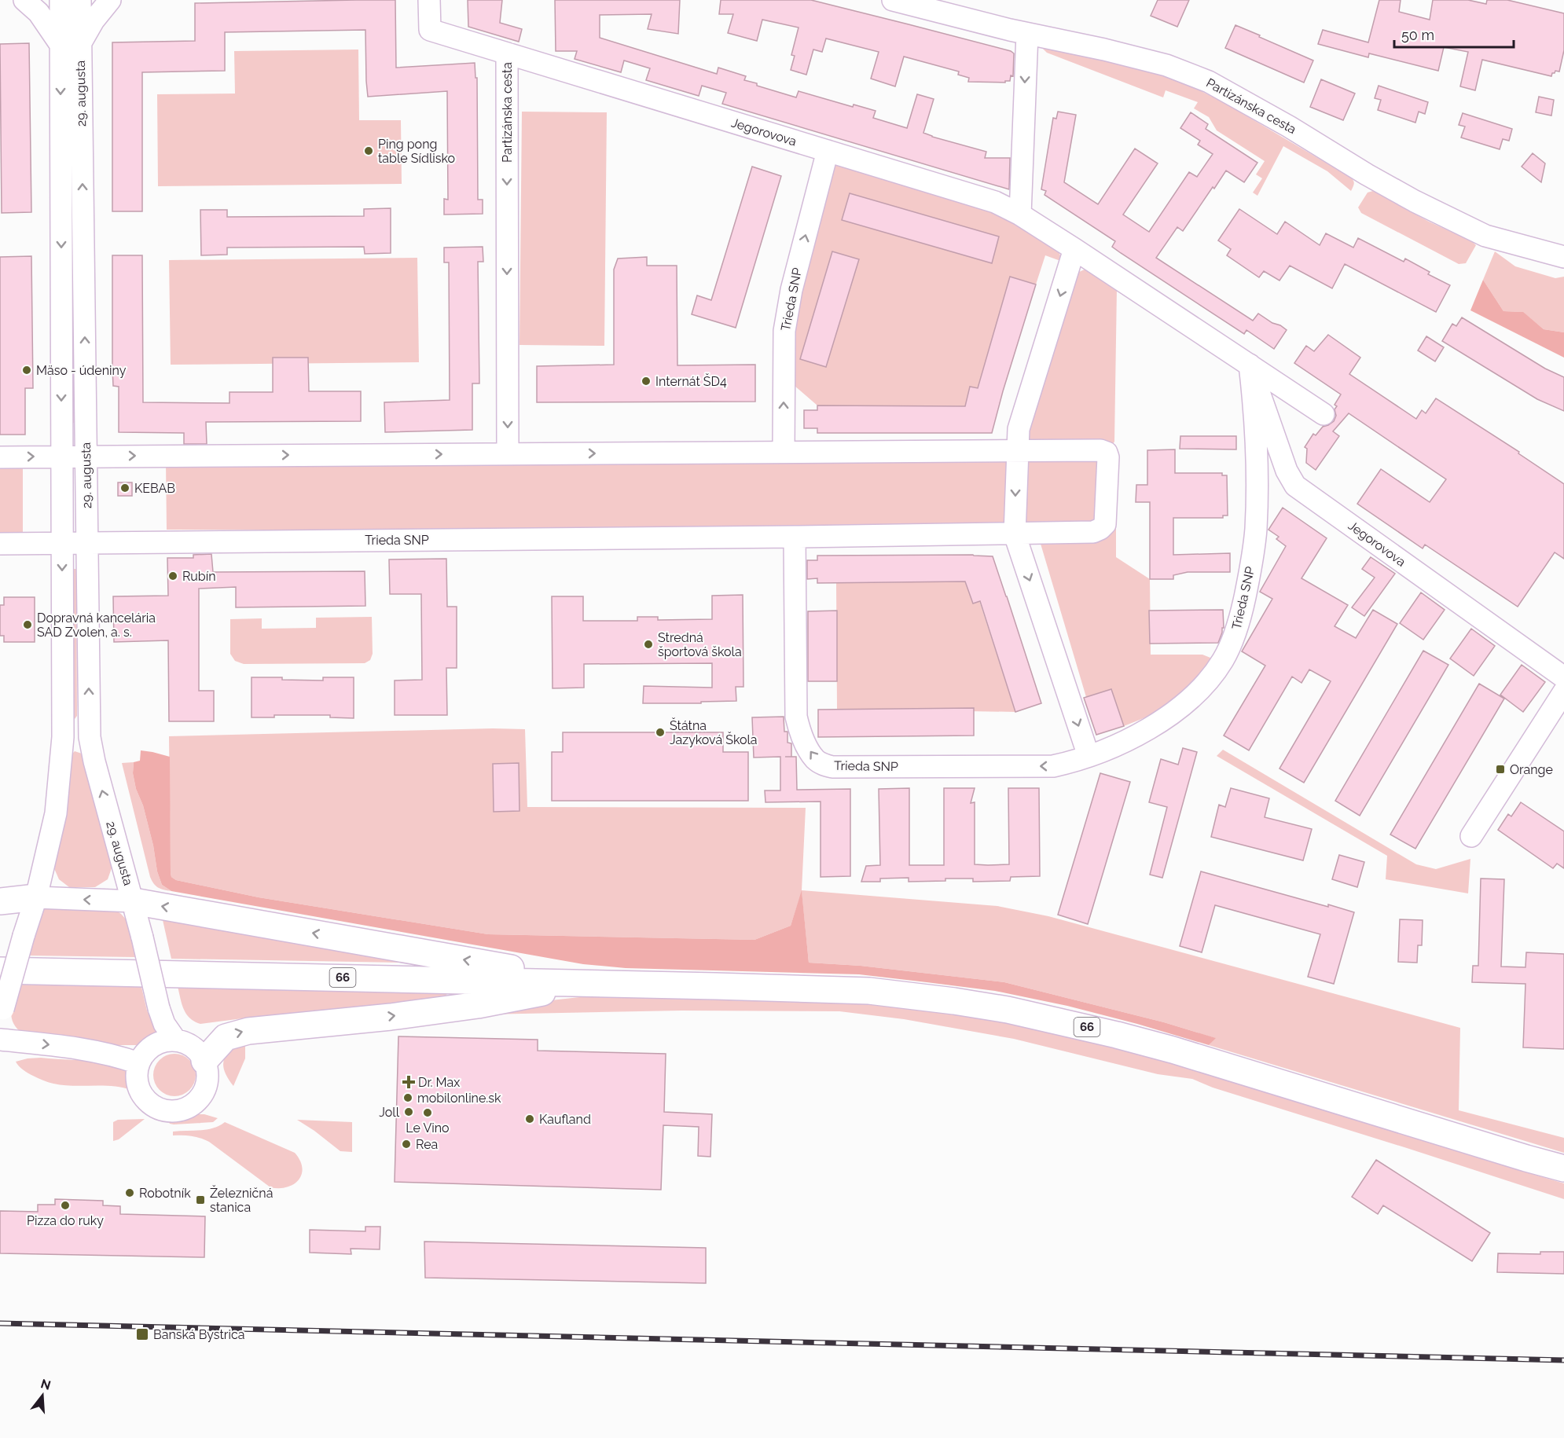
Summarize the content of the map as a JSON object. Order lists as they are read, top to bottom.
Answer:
{
  "streets": {
    "main road": ["66"],
    "street": [
      "29. augusta",
      "Partizánska cesta",
      "Jegorovova",
      "Trieda SNP"
    ]
  },
  "crossings": [
    ["29. augusta", "Trieda SNP"],
    ["Partizánska cesta", "Jegorovova"],
    ["Partizánska cesta", "Trieda SNP"],
    ["Jegorovova", "Trieda SNP"]
  ],
  "places": {
    "other": [
      "Ping pong table Sídlisko",
      "Mäso - údeniny",
      "Internát ŠD4",
      "KEBAB",
      "Rubín",
      "Dopravná kancelária SAD Zvolen, a. s.",
      "Stredná športová škola",
      "Štátna Jazyková Škola",
      "mobilonline.sk",
      "Joll",
      "Le Vino",
      "Kaufland",
      "Rea",
      "Robotník",
      "Pizza do ruky"
    ],
    "transit": ["Orange", "Železničná stanica", "Banská Bystrica"],
    "health": ["Dr. Max"]
  },
  "scale_bar": "50 m",
  "north": "top"
}
